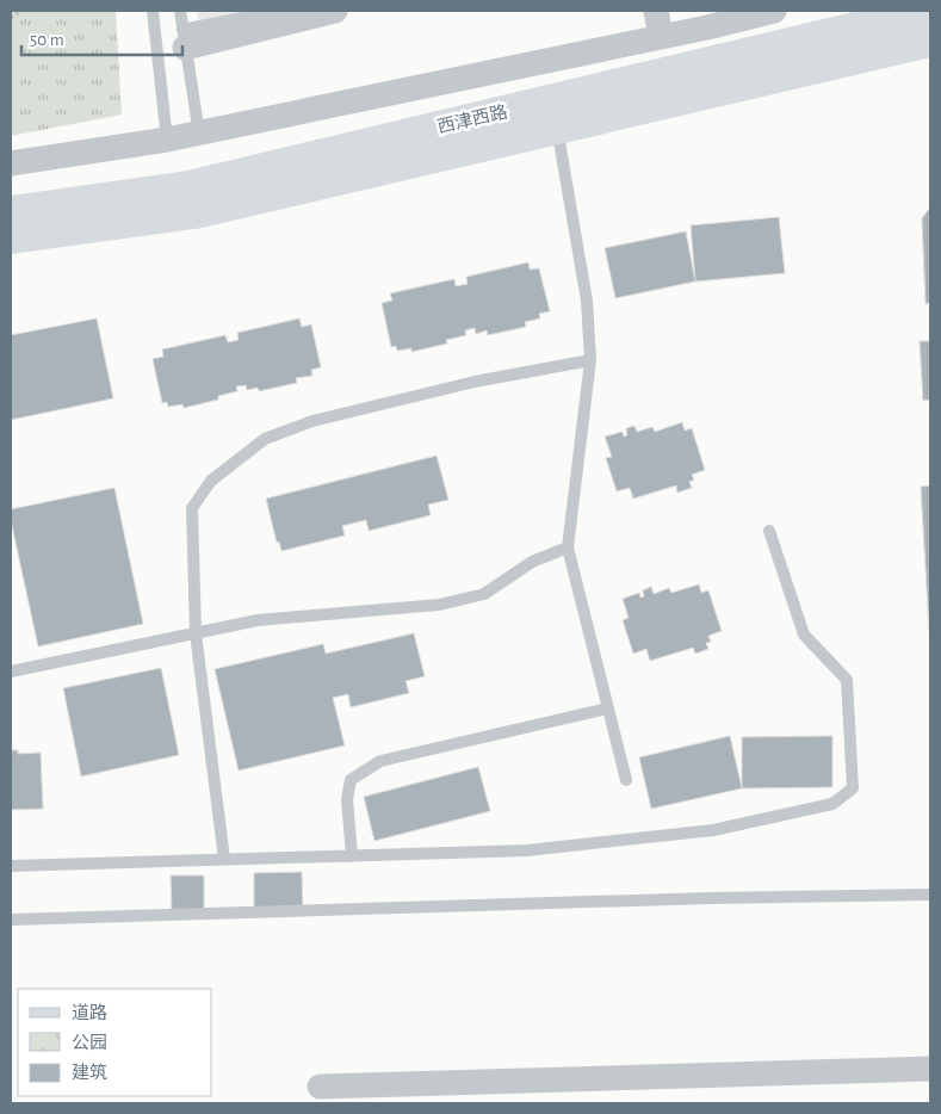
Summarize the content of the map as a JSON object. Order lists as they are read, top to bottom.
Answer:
{
  "streets": {
    "main road": ["西津西路"]
  },
  "legend": ["道路", "公园", "建筑"],
  "scale_bar": "50 m"
}
